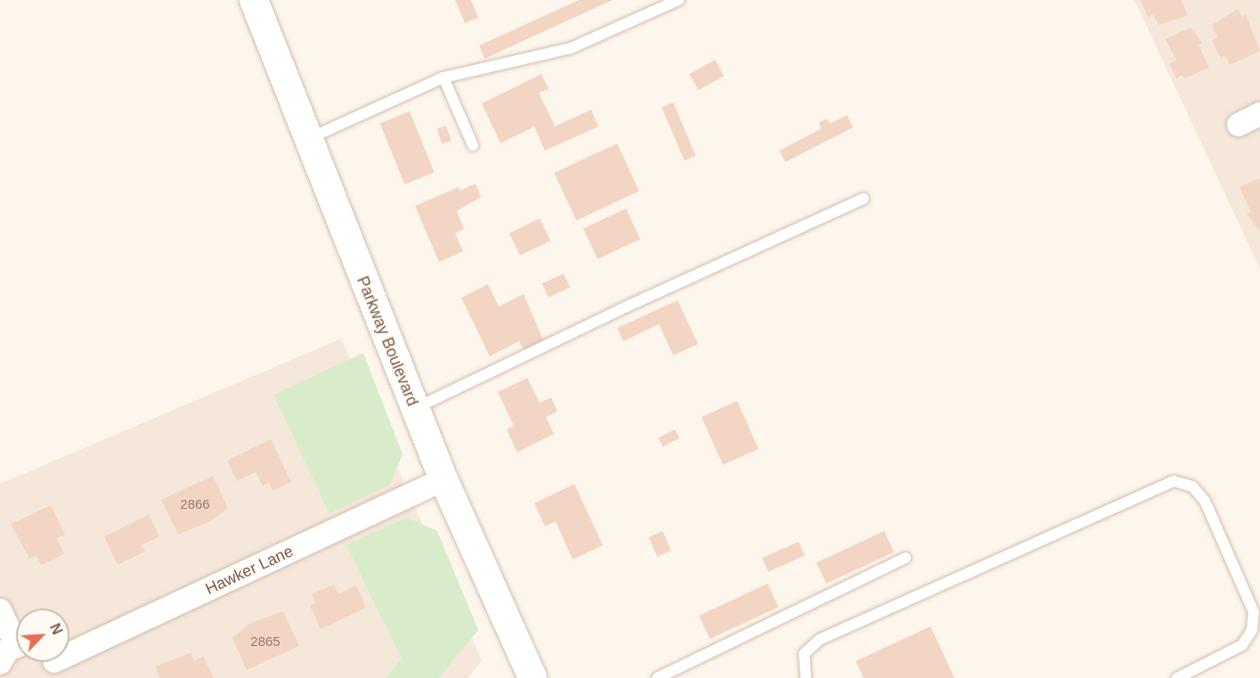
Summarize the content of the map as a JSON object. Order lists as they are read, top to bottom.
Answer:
{
  "streets": {
    "street": ["Parkway Boulevard", "Hawker Lane"]
  },
  "crossings": [
    ["Parkway Boulevard", "Hawker Lane"]
  ],
  "house_numbers": ["2866", "2865"],
  "north": "top right"
}
